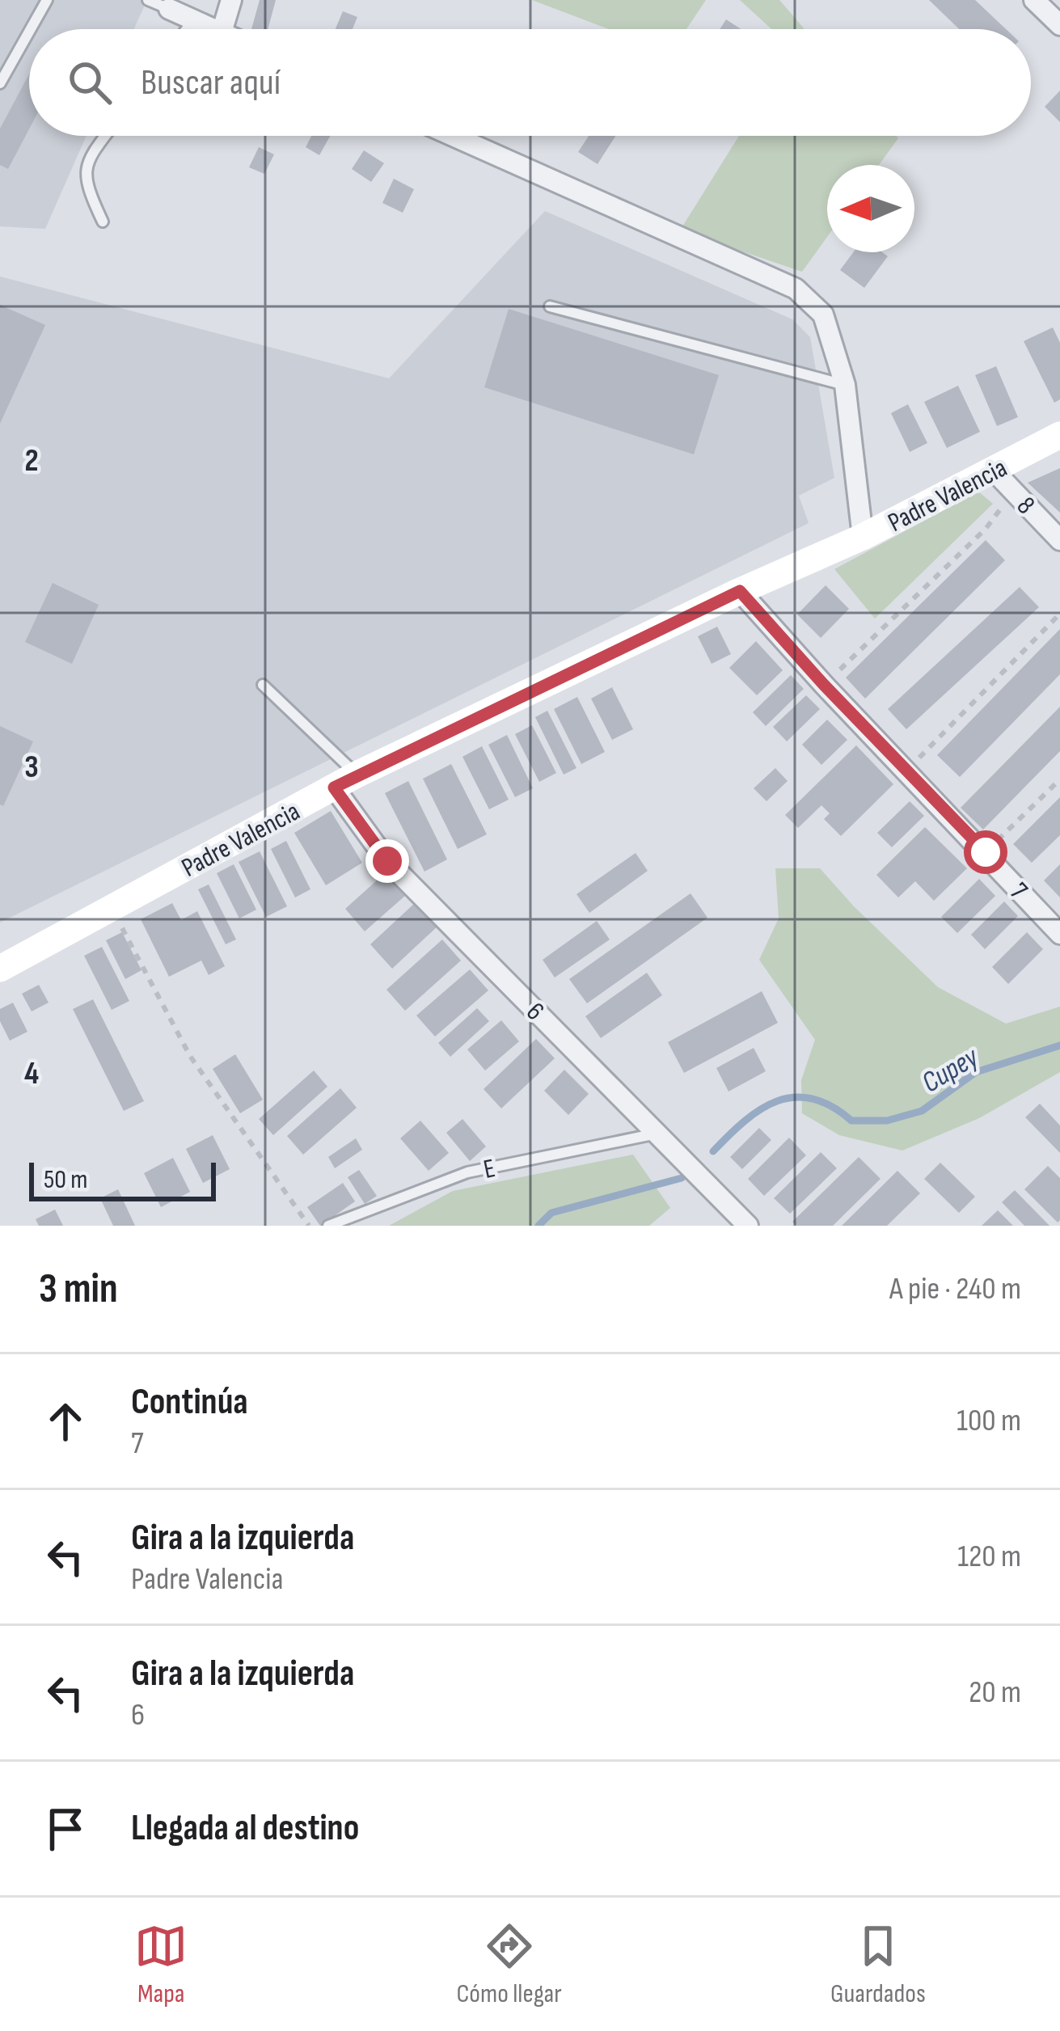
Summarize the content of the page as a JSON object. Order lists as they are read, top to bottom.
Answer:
{
  "streets": {
    "street": [
      "Padre Valencia",
      "8",
      "7",
      "6"
    ],
    "lane": ["E"]
  },
  "crossings": [
    ["Padre Valencia", "8"],
    ["Padre Valencia", "7"],
    ["Padre Valencia", "6"],
    ["6", "E"]
  ],
  "water": ["Cupey"],
  "scale_bar": "50 m",
  "north": "left",
  "page": {
    "search": "Buscar aquí",
    "scale": "50 m",
    "heading": ["3 min", "A pie · 240 m"],
    "list": [
      ["Continúa", "7", "100 m"],
      ["Gira a la izquierda", "Padre Valencia", "120 m"],
      ["Gira a la izquierda", "6", "20 m"],
      "Llegada al destino"
    ],
    "nav": ["Mapa", "Cómo llegar", "Guardados"]
  },
  "grid": {
    "rows": ["2", "3", "4"]
  }
}
